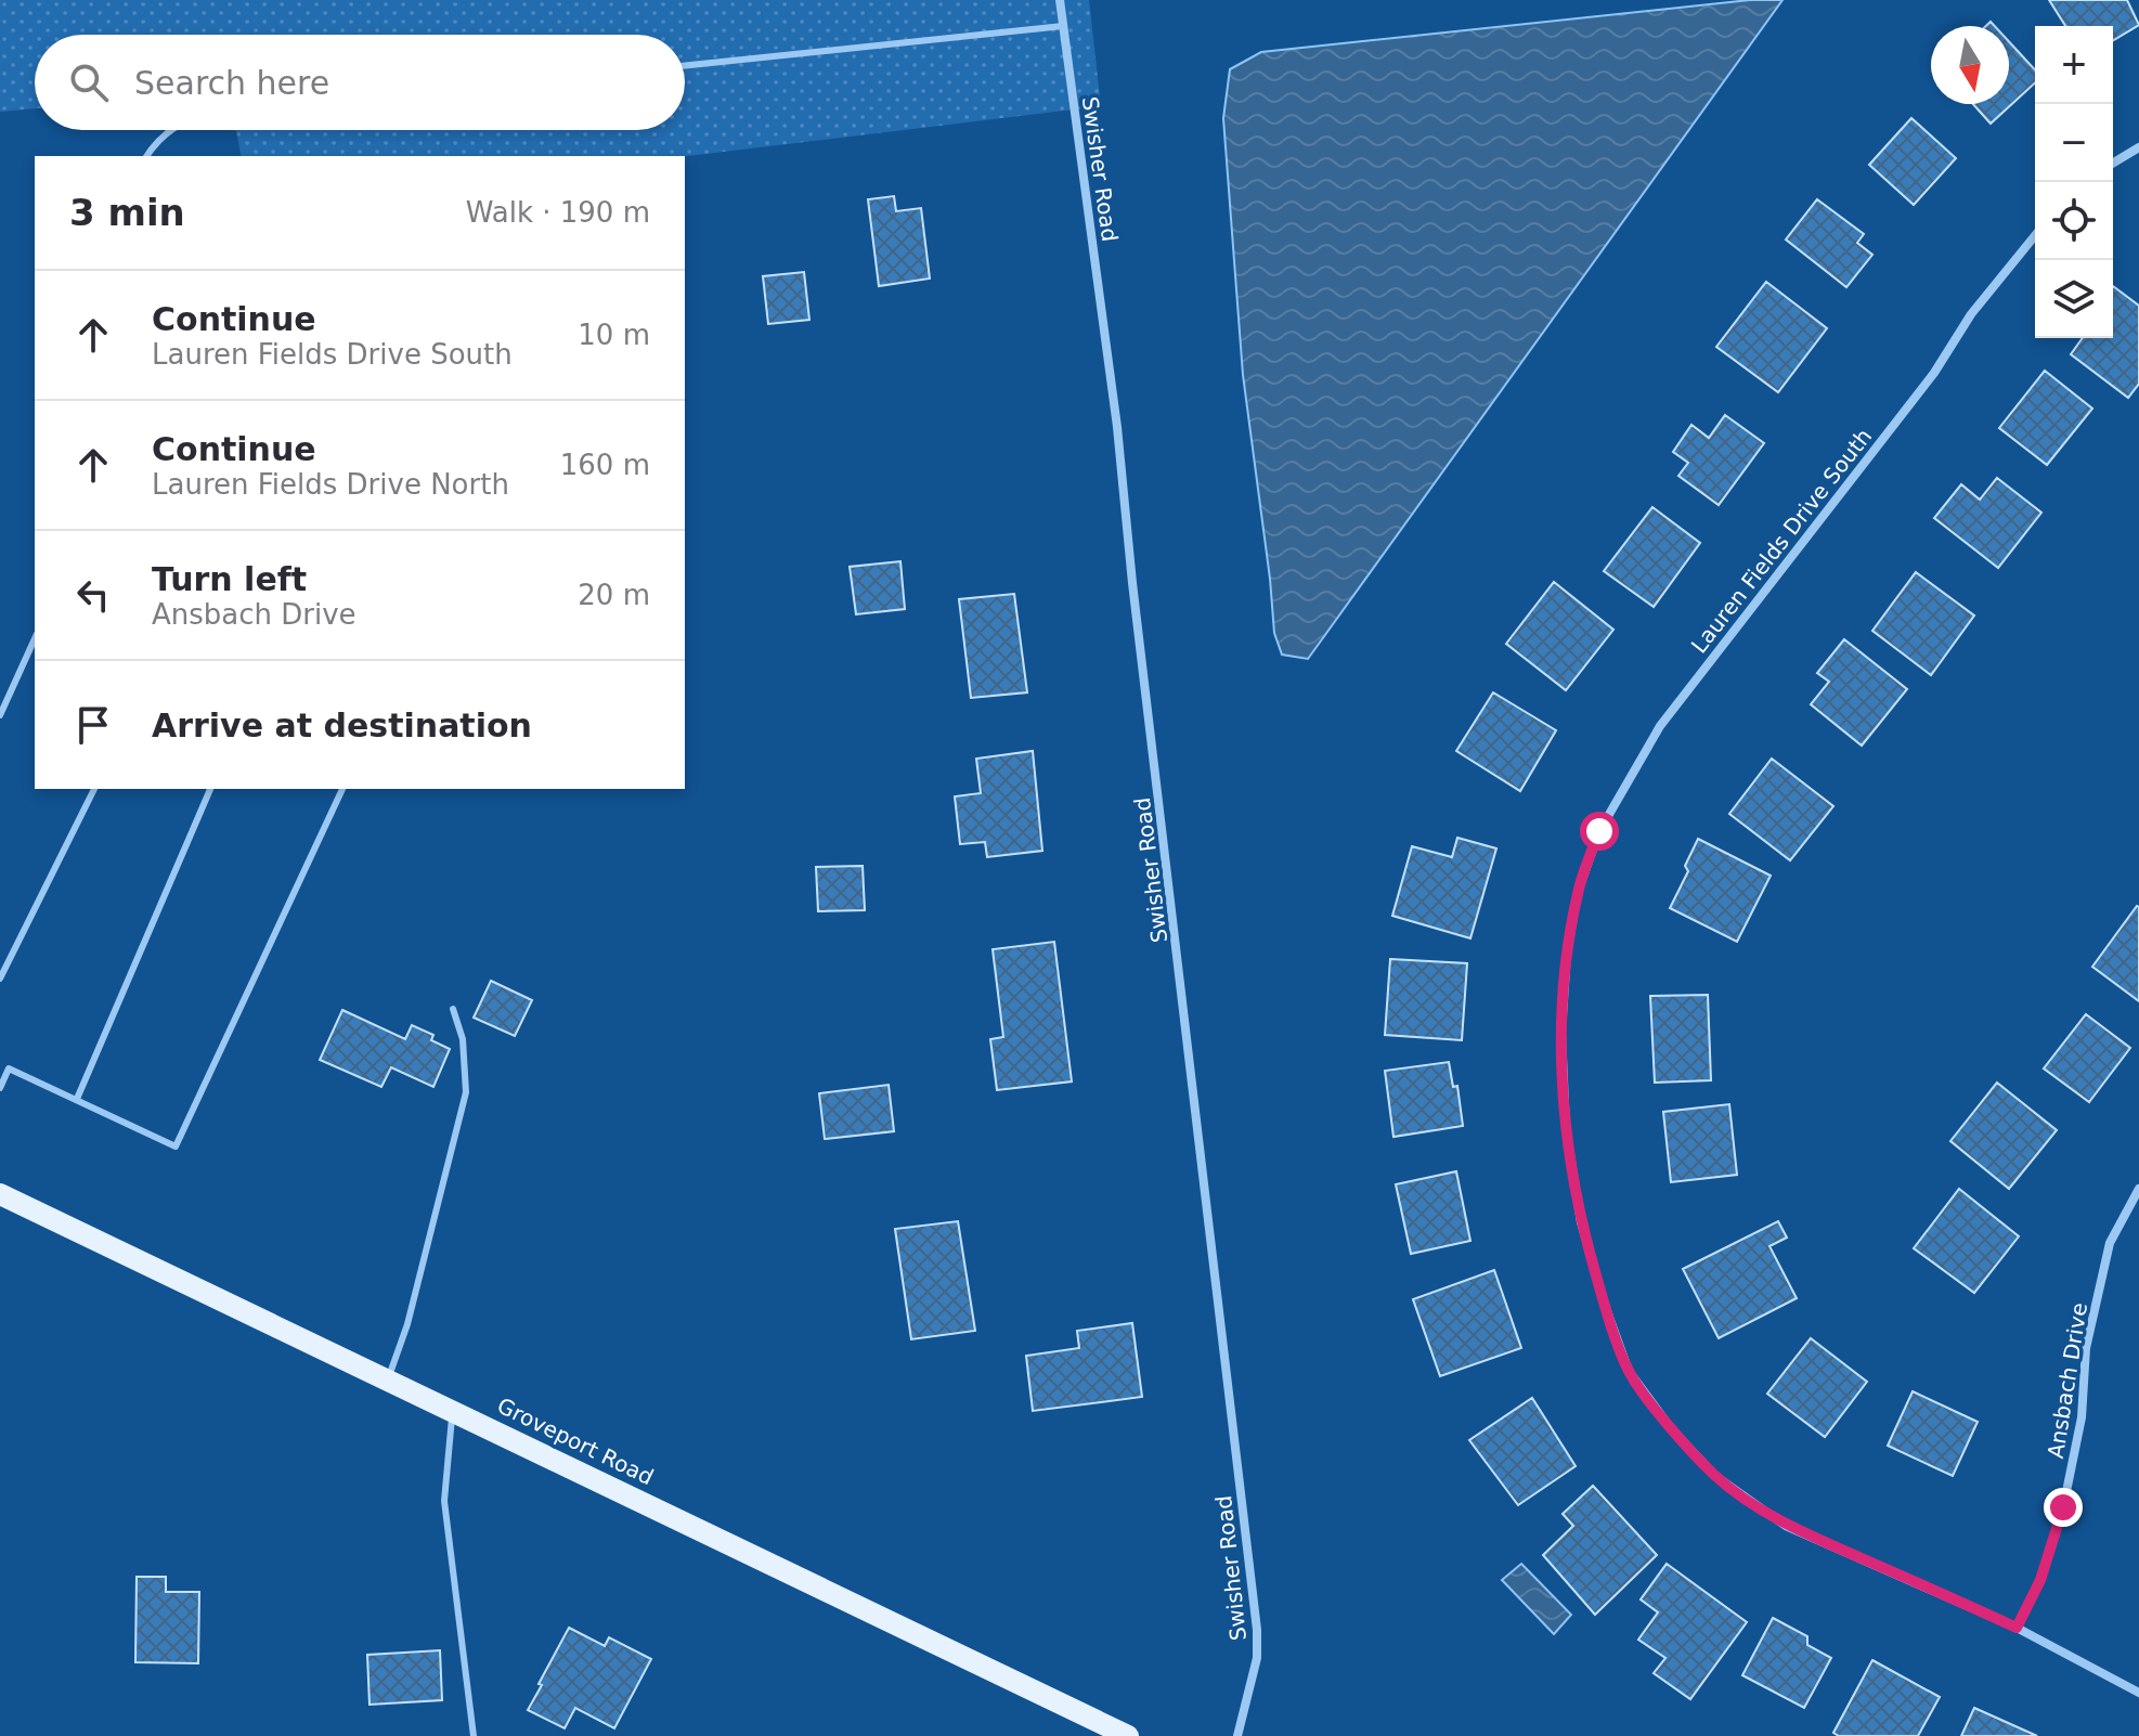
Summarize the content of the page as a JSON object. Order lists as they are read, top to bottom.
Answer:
{
  "streets": {
    "main road": ["Groveport Road"],
    "street": ["Swisher Road", "Lauren Fields Drive South", "Ansbach Drive"]
  },
  "crossings": [
    ["Lauren Fields Drive South", "Ansbach Drive"]
  ],
  "north": "bottom",
  "page": {
    "map_buttons": ["+", "−"],
    "search": "Search here",
    "heading": ["3 min", "Walk · 190 m"],
    "list": [
      ["Continue", "Lauren Fields Drive South", "10 m"],
      ["Continue", "Lauren Fields Drive North", "160 m"],
      ["Turn left", "Ansbach Drive", "20 m"],
      "Arrive at destination"
    ]
  }
}
